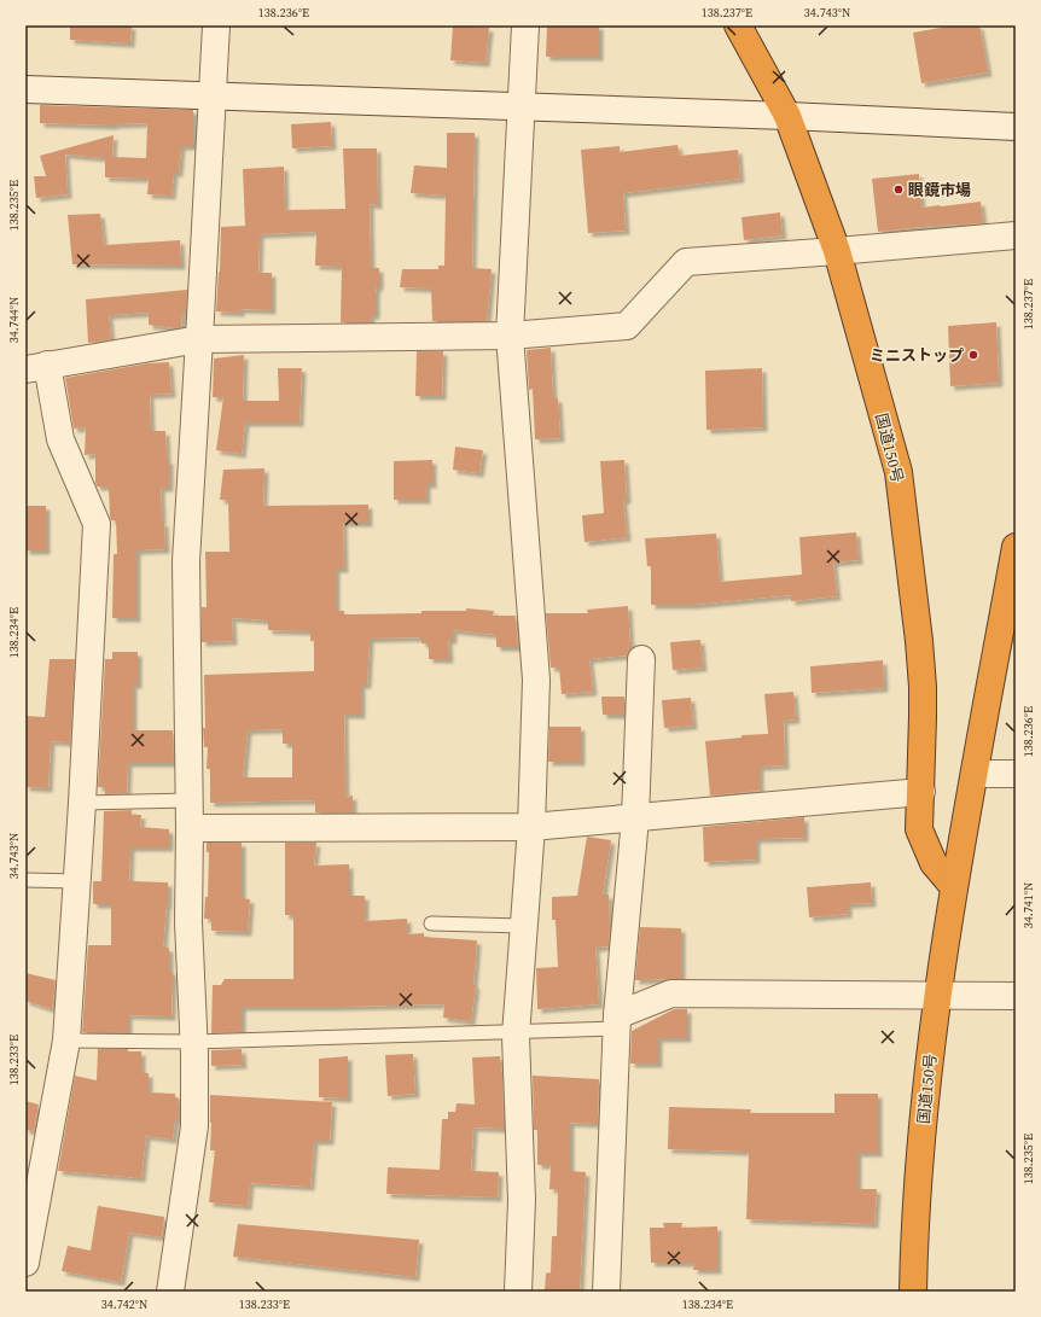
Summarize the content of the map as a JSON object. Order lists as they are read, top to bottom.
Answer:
{
  "streets": {
    "highway": ["国道150号"]
  },
  "places": ["眼鏡市場", "ミニストップ"],
  "coordinates": [
    "138.236°E",
    "138.237°E",
    "34.743°N",
    "138.235°E",
    "34.744°N",
    "138.234°E",
    "34.741°N",
    "138.233°E",
    "34.742°N"
  ]
}
